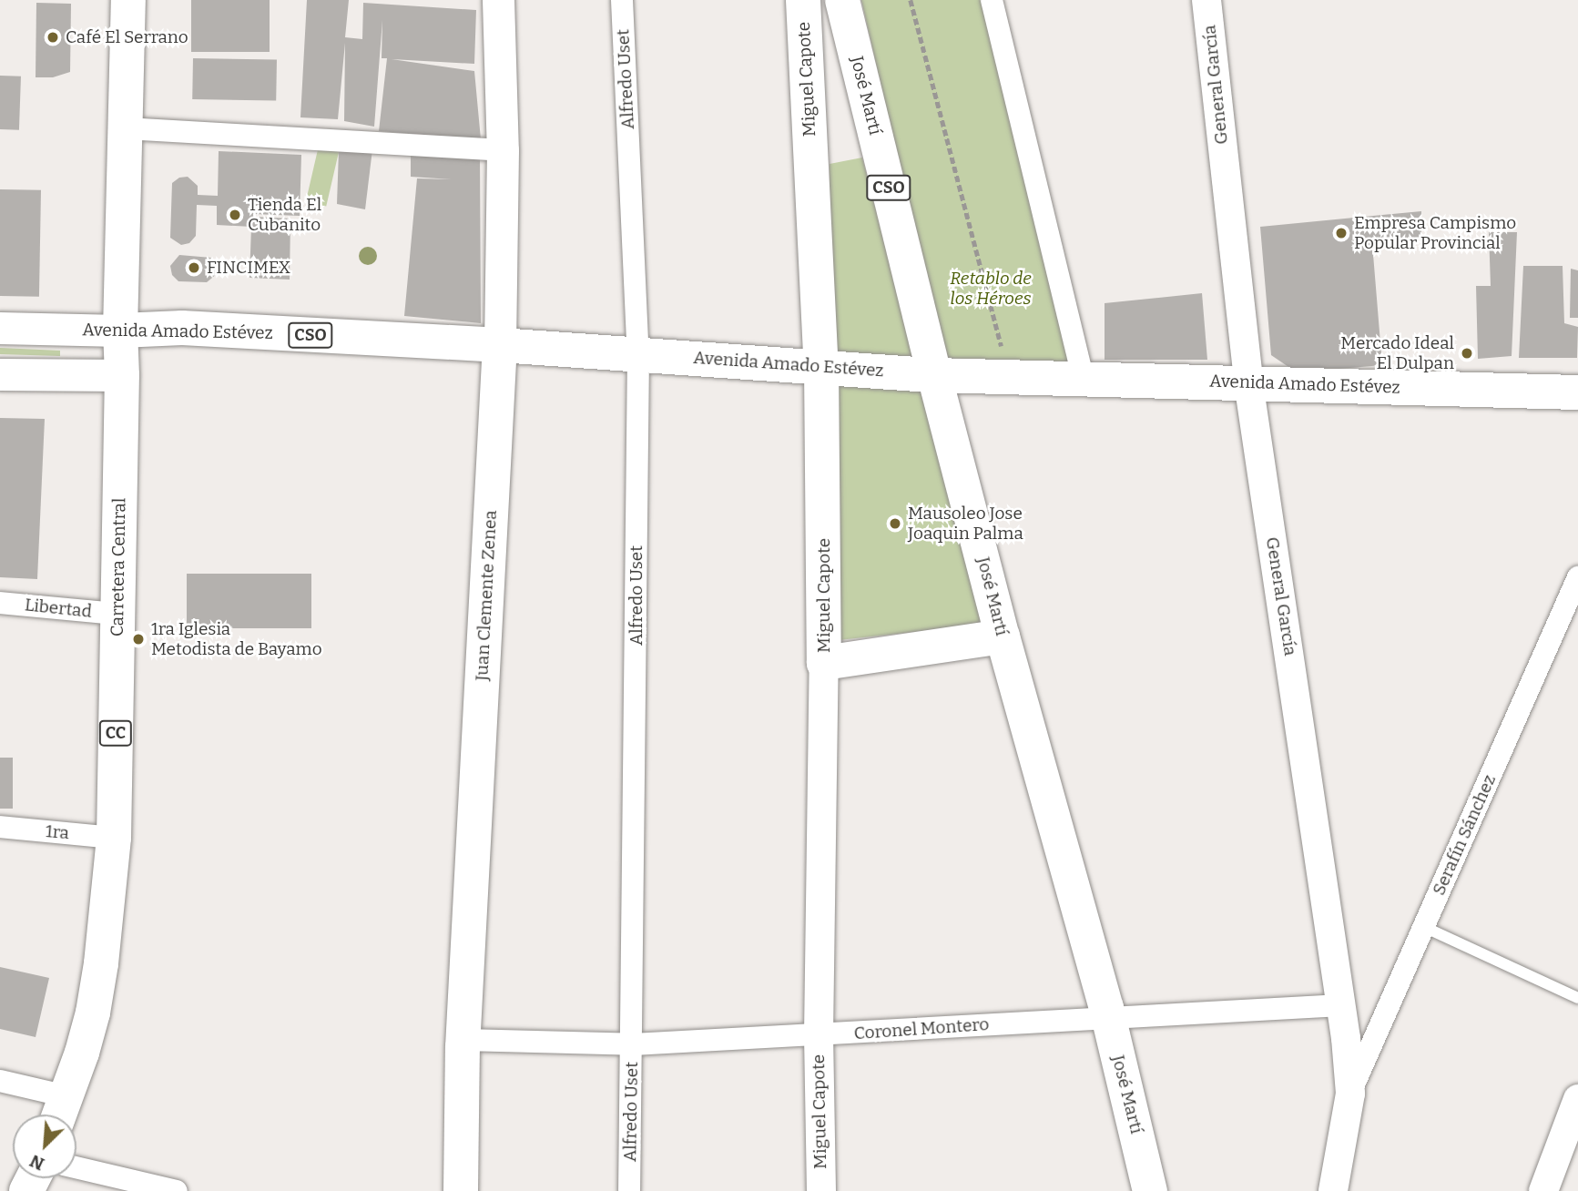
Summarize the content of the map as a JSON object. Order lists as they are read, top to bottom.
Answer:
{
  "streets": {
    "main road": [
      "Miguel Capote",
      "José Martí",
      "CSO",
      "Avenida Amado Estévez",
      "Carretera Central",
      "Juan Clemente Zenea",
      "CC"
    ],
    "street": [
      "Alfredo Uset",
      "General García",
      "Libertad",
      "1ra",
      "Serafín Sánchez",
      "Coronel Montero"
    ]
  },
  "crossings": [
    ["Alfredo Uset", "Avenida Amado Estévez"],
    ["Alfredo Uset", "Coronel Montero"],
    ["Miguel Capote", "Avenida Amado Estévez"],
    ["Miguel Capote", "Coronel Montero"],
    ["General García", "Avenida Amado Estévez"],
    ["General García", "Serafín Sánchez"],
    ["General García", "Coronel Montero"],
    ["José Martí", "Avenida Amado Estévez"],
    ["José Martí", "Coronel Montero"],
    ["Avenida Amado Estévez", "Carretera Central"],
    ["Avenida Amado Estévez", "Juan Clemente Zenea"],
    ["Carretera Central", "Libertad"],
    ["Carretera Central", "1ra"],
    ["Juan Clemente Zenea", "Coronel Montero"]
  ],
  "parks": ["Retablo de los Héroes"],
  "places": [
    "Café El Serrano",
    "Tienda El Cubanito",
    "Empresa Campismo Popular Provincial",
    "FINCIMEX",
    "Mercado Ideal El Dulpan",
    "Mausoleo Jose Joaquin Palma",
    "1ra Iglesia Metodista de Bayamo"
  ],
  "north": "bottom left"
}
